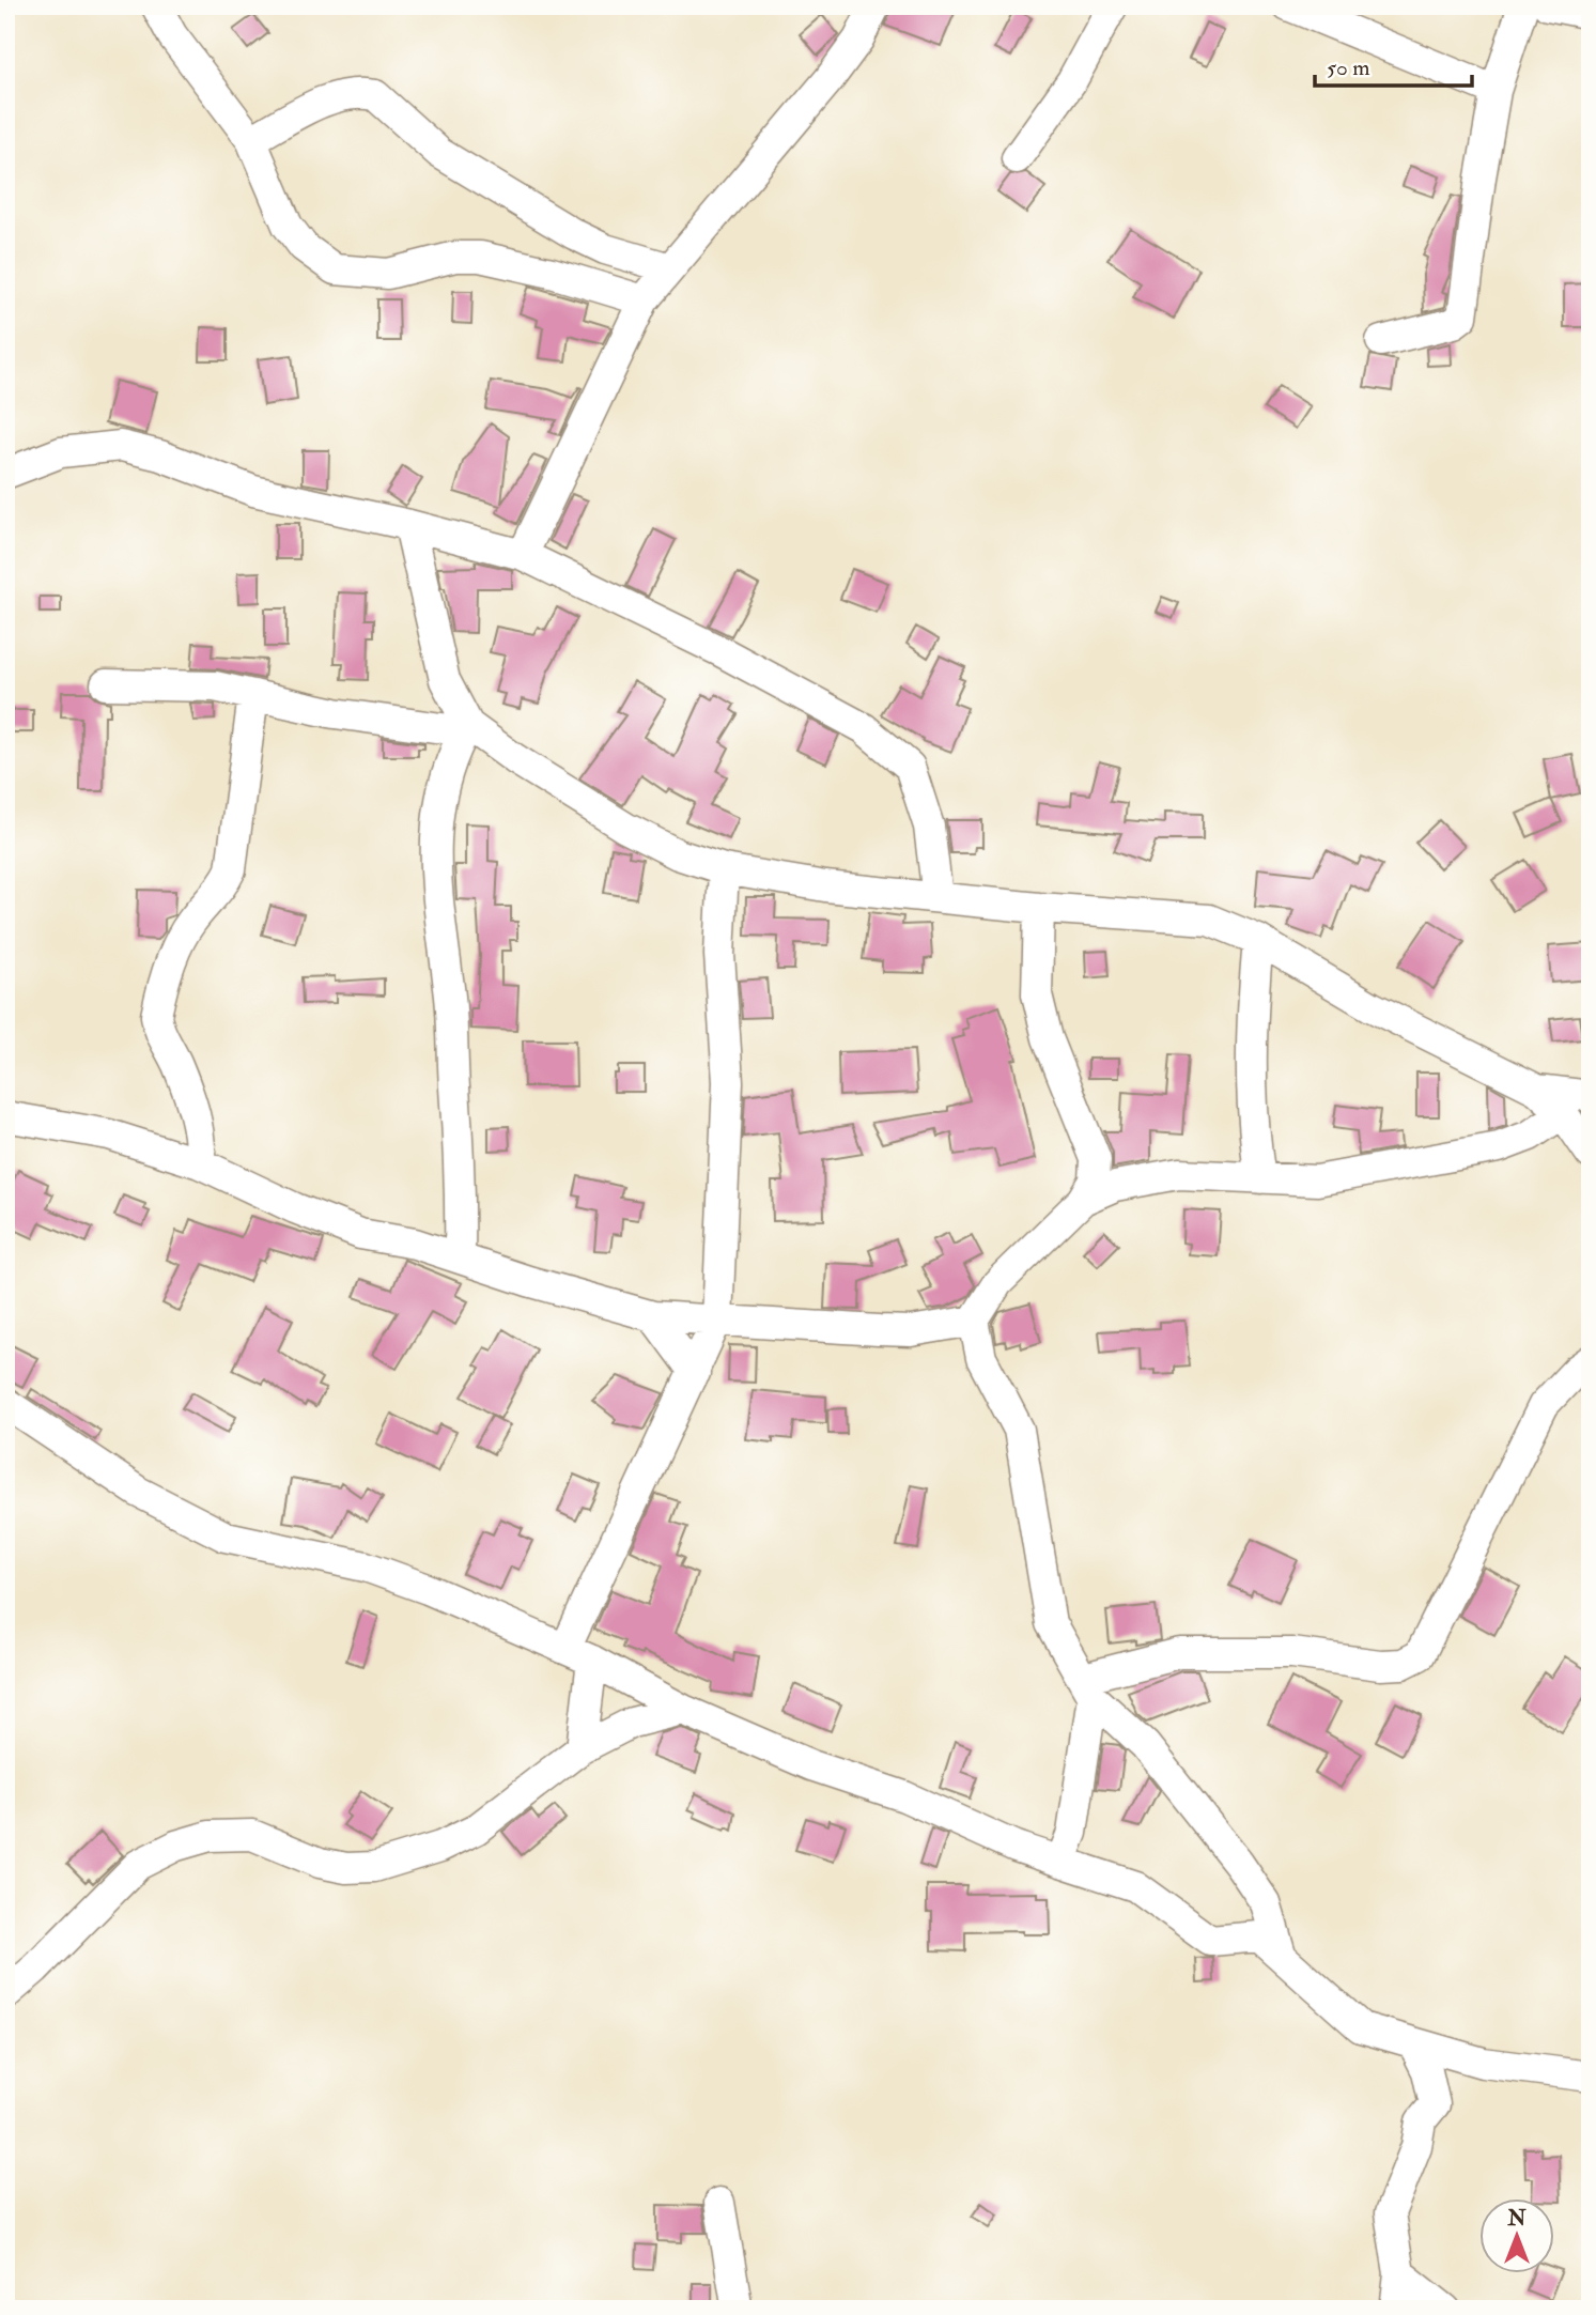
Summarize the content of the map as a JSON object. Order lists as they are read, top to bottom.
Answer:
{
  "scale_bar": "50 m",
  "north": "top"
}
